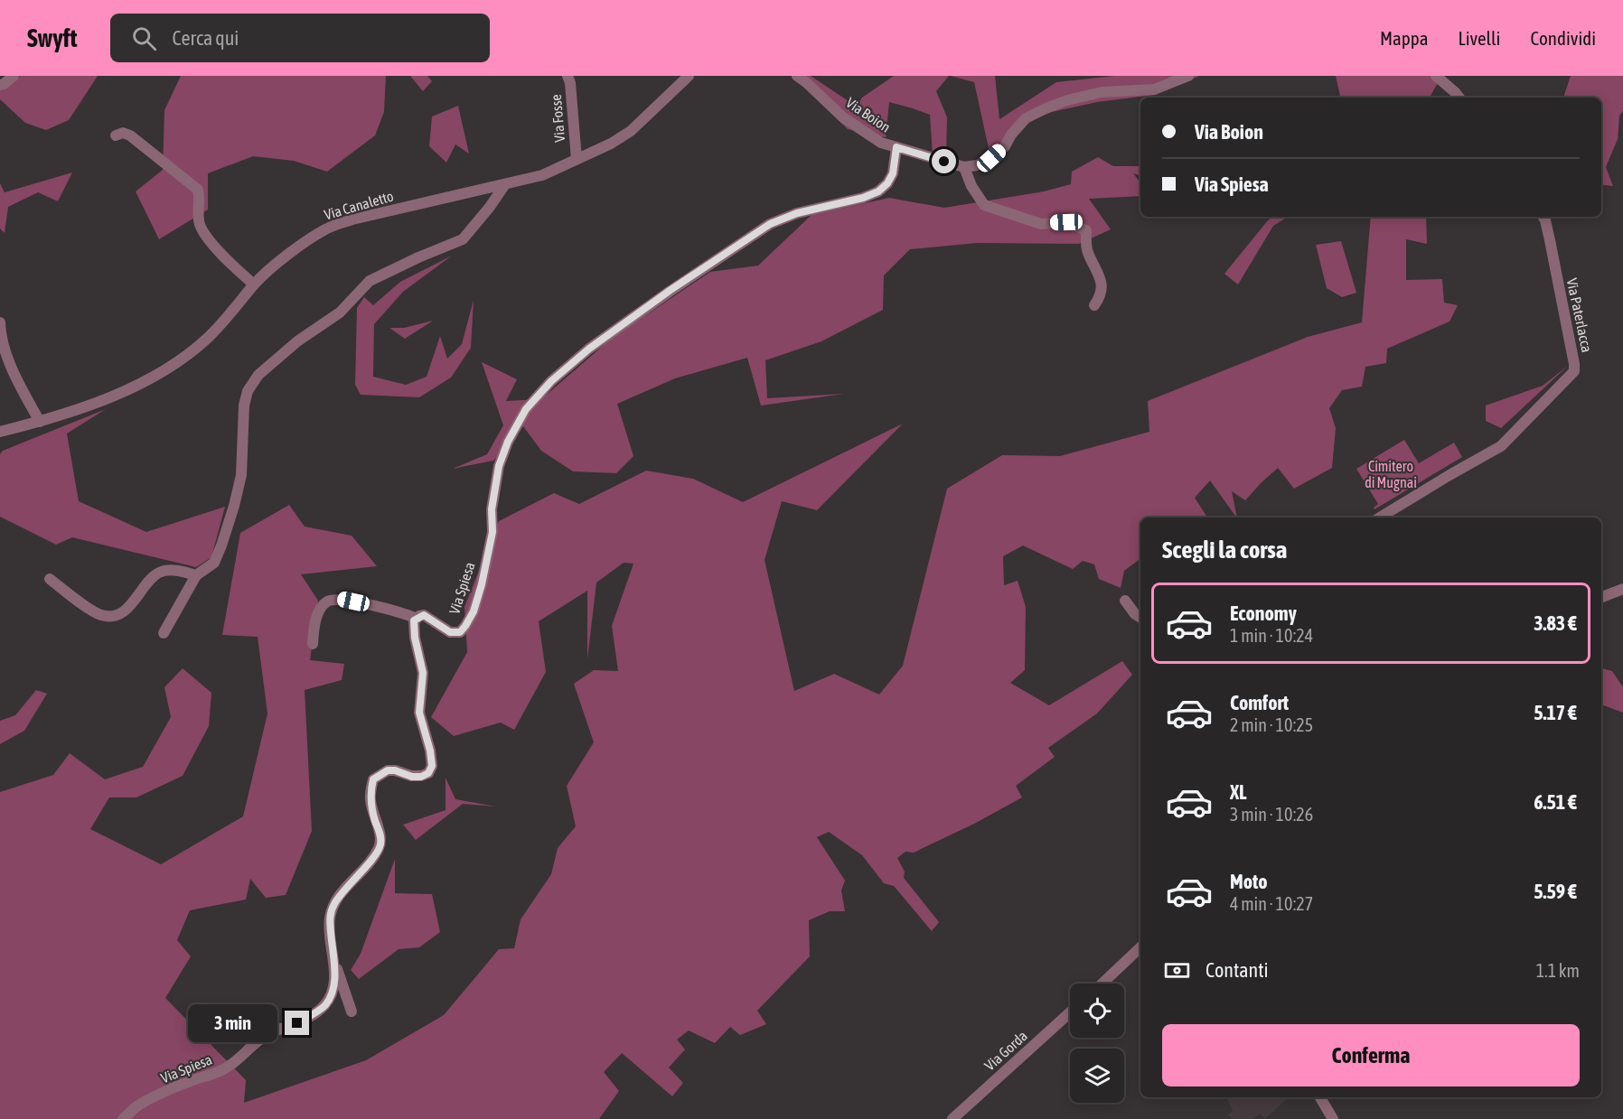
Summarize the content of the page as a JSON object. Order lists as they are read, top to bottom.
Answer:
{
  "streets": {
    "street": [
      "Via Boion",
      "Via Fosse",
      "Via Canaletto",
      "Via Paterlacca",
      "Via Spiesa",
      "Via Gorda"
    ]
  },
  "crossings": [
    ["Via Boion", "Via Spiesa"],
    ["Via Fosse", "Via Canaletto"]
  ],
  "parks": ["Cimitero di Mugnai"],
  "page": {
    "header": "Swyft",
    "search": "Cerca qui",
    "nav": ["Mappa", "Livelli", "Condividi"],
    "banner": ["Via Boion", "Via Spiesa"],
    "heading": "Scegli la corsa",
    "list": [
      {
        "name": "Economy",
        "note": "1 min · 10:24",
        "value": "3.83 €"
      },
      {
        "name": "Comfort",
        "note": "2 min · 10:25",
        "value": "5.17 €"
      },
      {
        "name": "XL",
        "note": "3 min · 10:26",
        "value": "6.51 €"
      },
      {
        "name": "Moto",
        "note": "4 min · 10:27",
        "value": "5.59 €"
      }
    ],
    "pay": ["Contanti", "1.1 km"],
    "bubble": "3 min",
    "buttons": "Conferma"
  }
}
